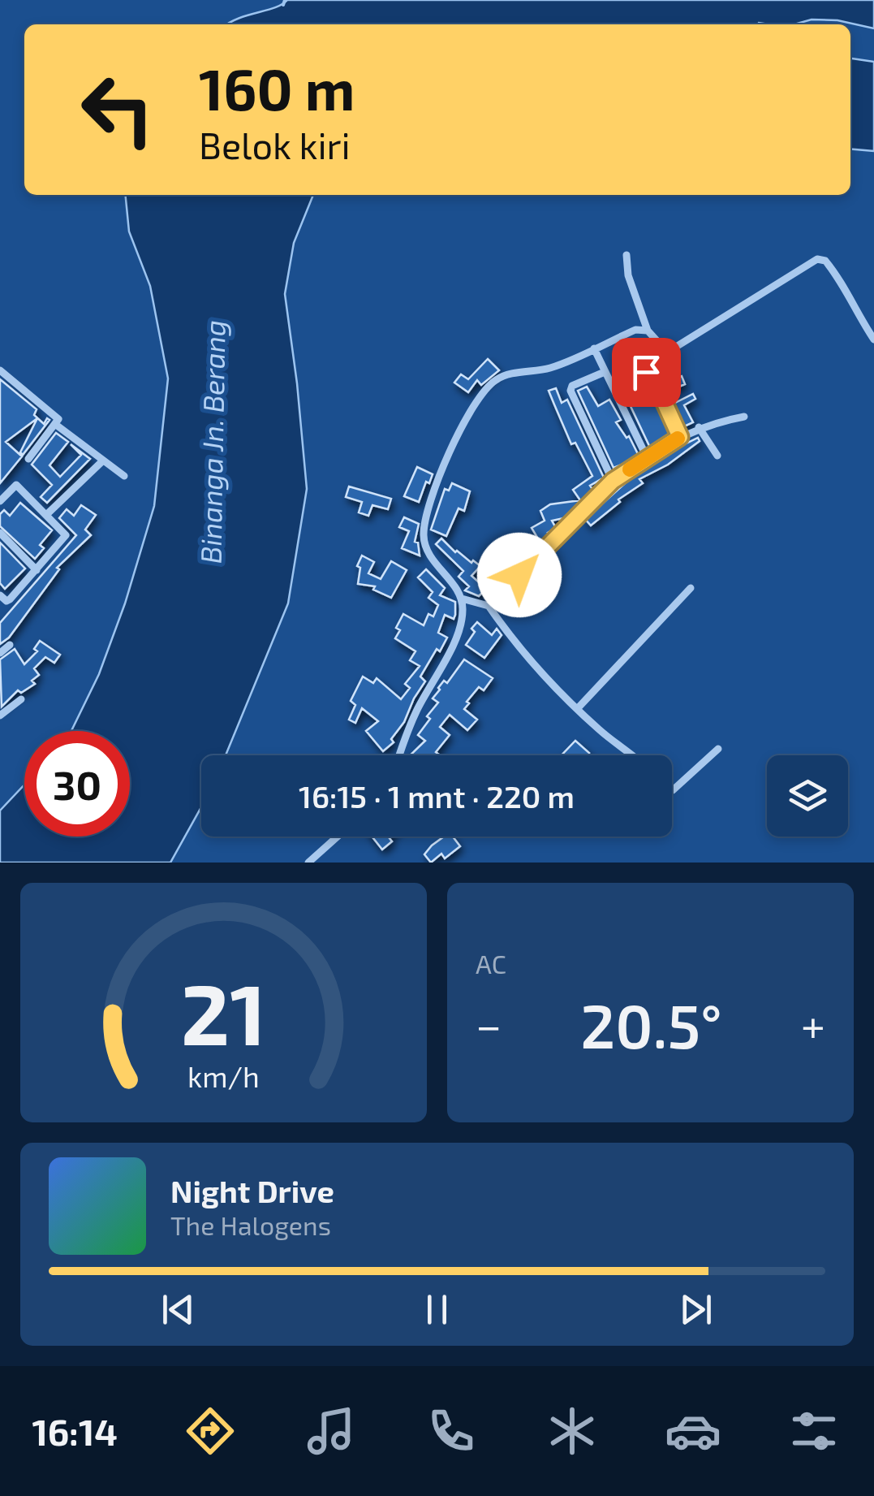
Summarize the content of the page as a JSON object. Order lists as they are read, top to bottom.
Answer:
{
  "water": ["Binanga Jn. Berang"],
  "page": {
    "turn": ["160 m", "Belok kiri"],
    "limit": "30",
    "trip": "16:15 · 1 mnt · 220 m",
    "tile": "AC",
    "heat": ["−", "20.5°", "+"],
    "song": ["Night Drive", "The Halogens"],
    "tabs": "16:14",
    "gauge": ["21", "km/h"]
  }
}
